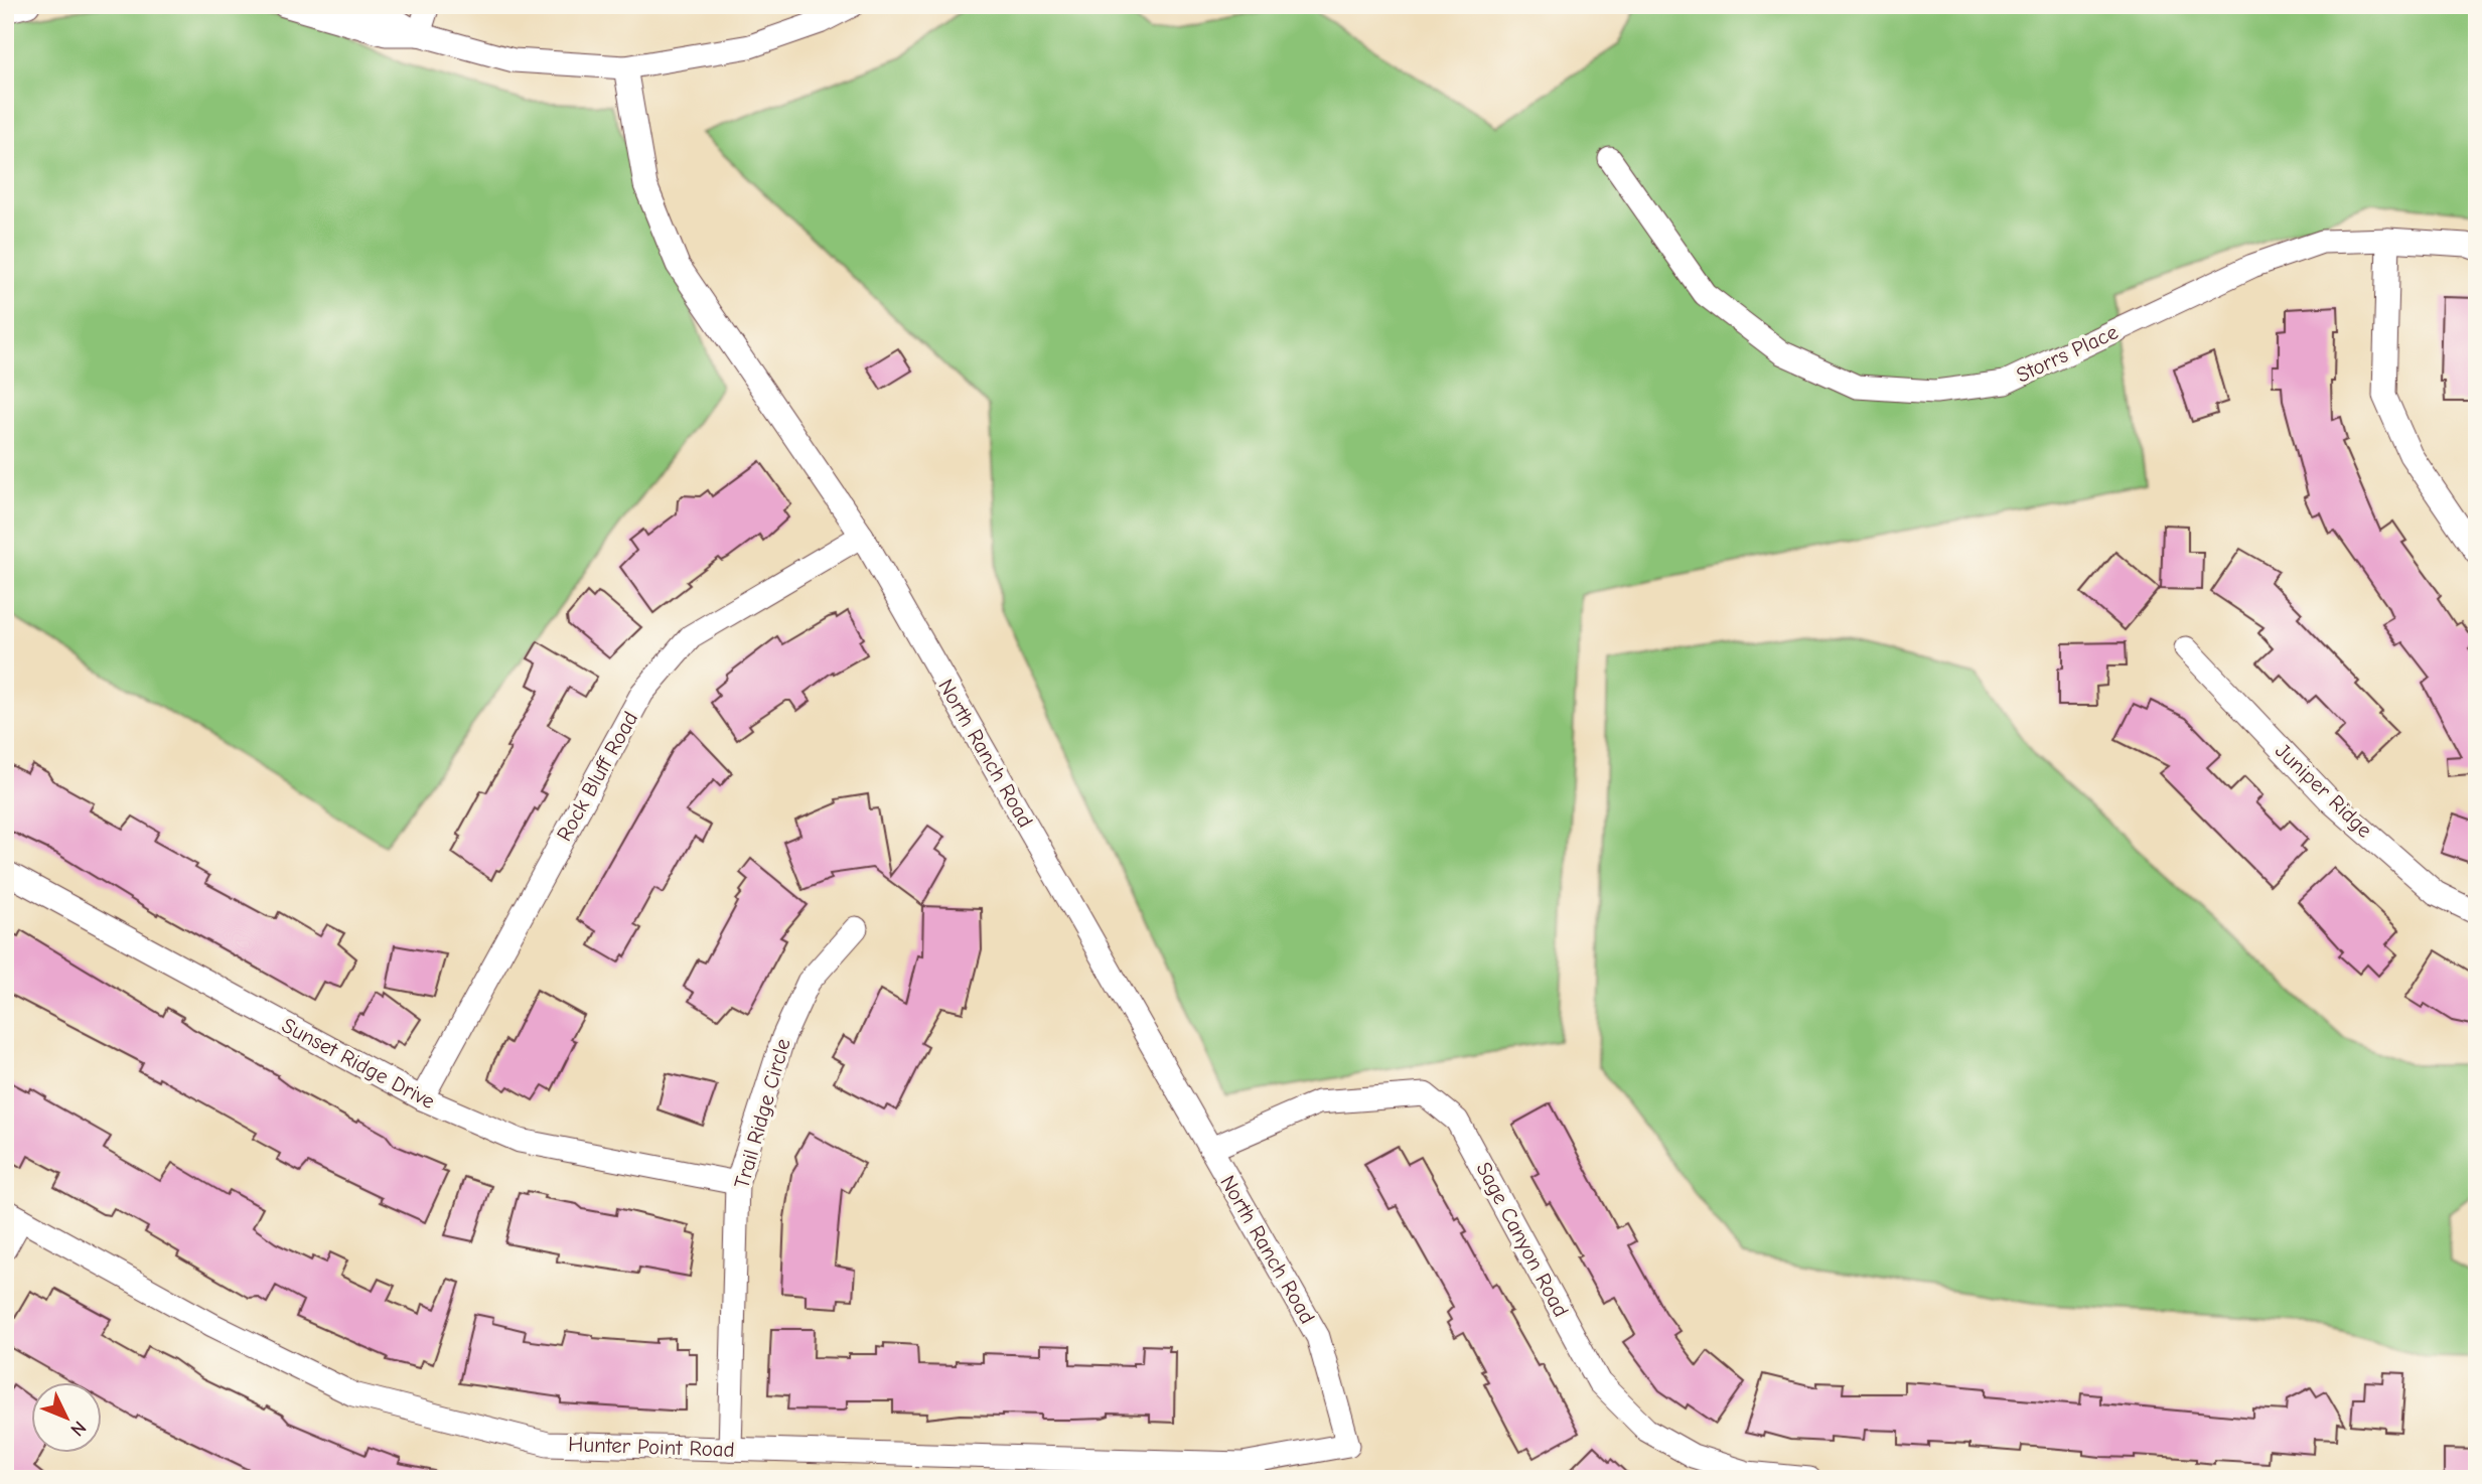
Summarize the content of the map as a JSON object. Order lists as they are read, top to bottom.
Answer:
{
  "streets": {
    "street": [
      "Storrs Place",
      "North Ranch Road",
      "Rock Bluff Road",
      "Juniper Ridge",
      "Sunset Ridge Drive",
      "Trail Ridge Circle",
      "Sage Canyon Road",
      "Hunter Point Road"
    ]
  },
  "crossings": [
    ["North Ranch Road", "Rock Bluff Road"],
    ["North Ranch Road", "Sage Canyon Road"],
    ["North Ranch Road", "Hunter Point Road"],
    ["Rock Bluff Road", "Sunset Ridge Drive"],
    ["Sunset Ridge Drive", "Trail Ridge Circle"],
    ["Trail Ridge Circle", "Hunter Point Road"]
  ],
  "north": "bottom right"
}
